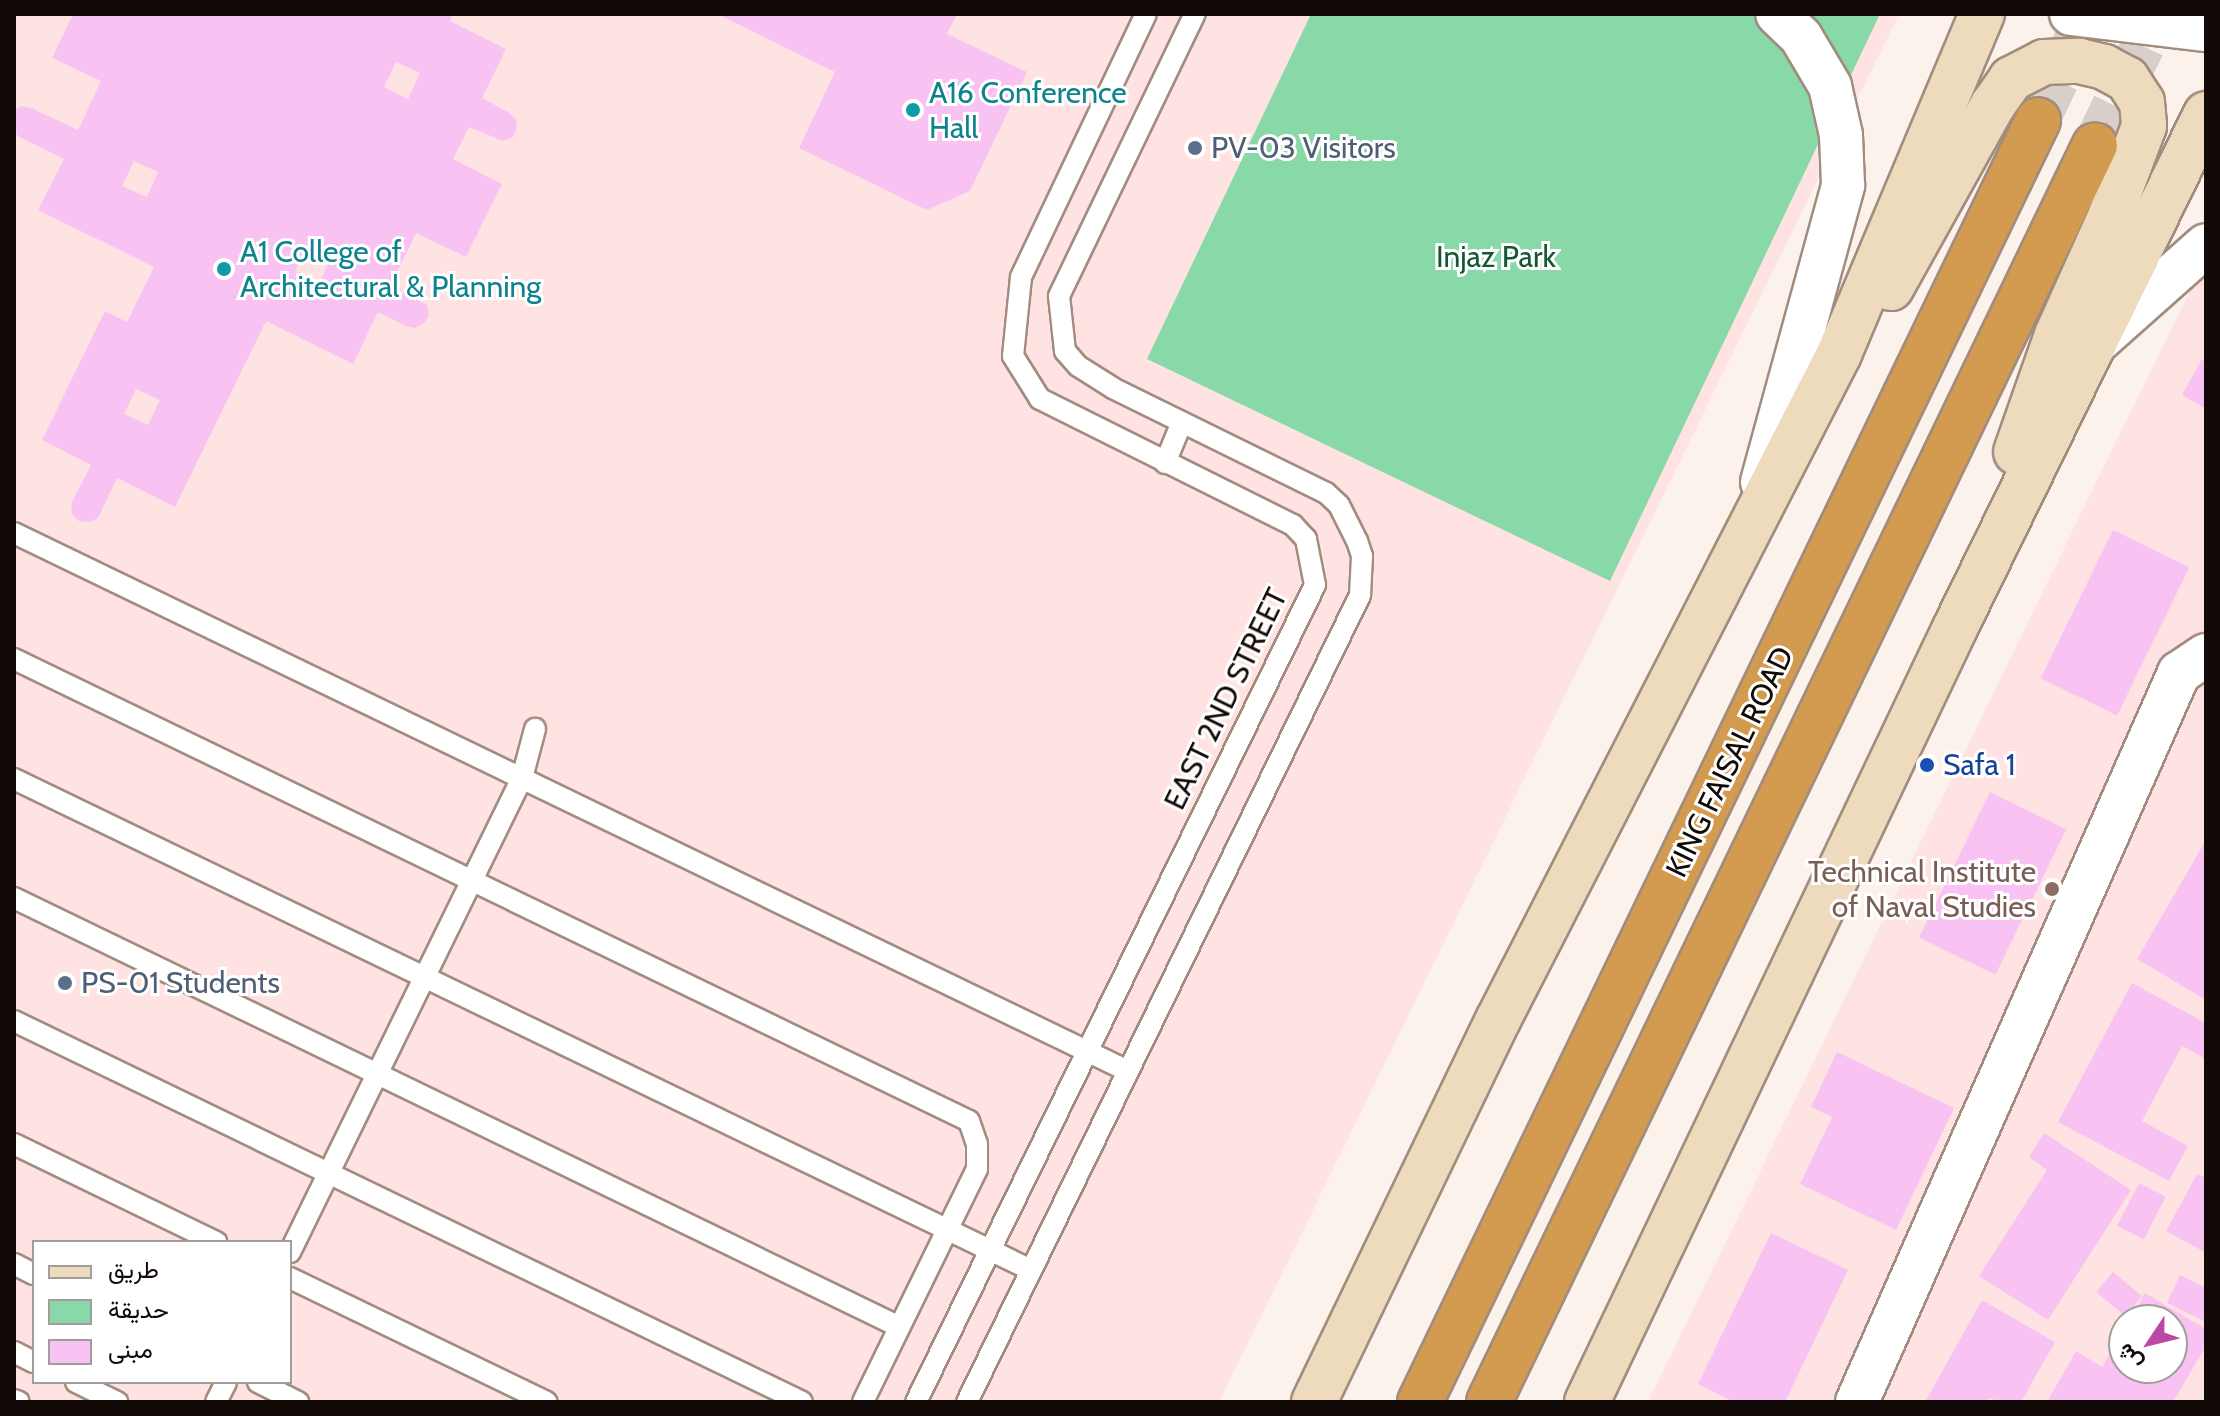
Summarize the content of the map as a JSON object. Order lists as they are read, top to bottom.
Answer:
{
  "streets": {
    "highway": ["KING FAISAL ROAD"],
    "lane": ["EAST 2ND STREET"]
  },
  "parks": ["Injaz Park"],
  "places": [
    "A16 Conference Hall",
    "PV-03 Visitors",
    "A1 College of Architectural & Planning",
    "Safa 1",
    "Technical Institute of Naval Studies",
    "PS-01 Students"
  ],
  "legend": ["طريق", "حديقة", "مبنى"],
  "north": "bottom left"
}
